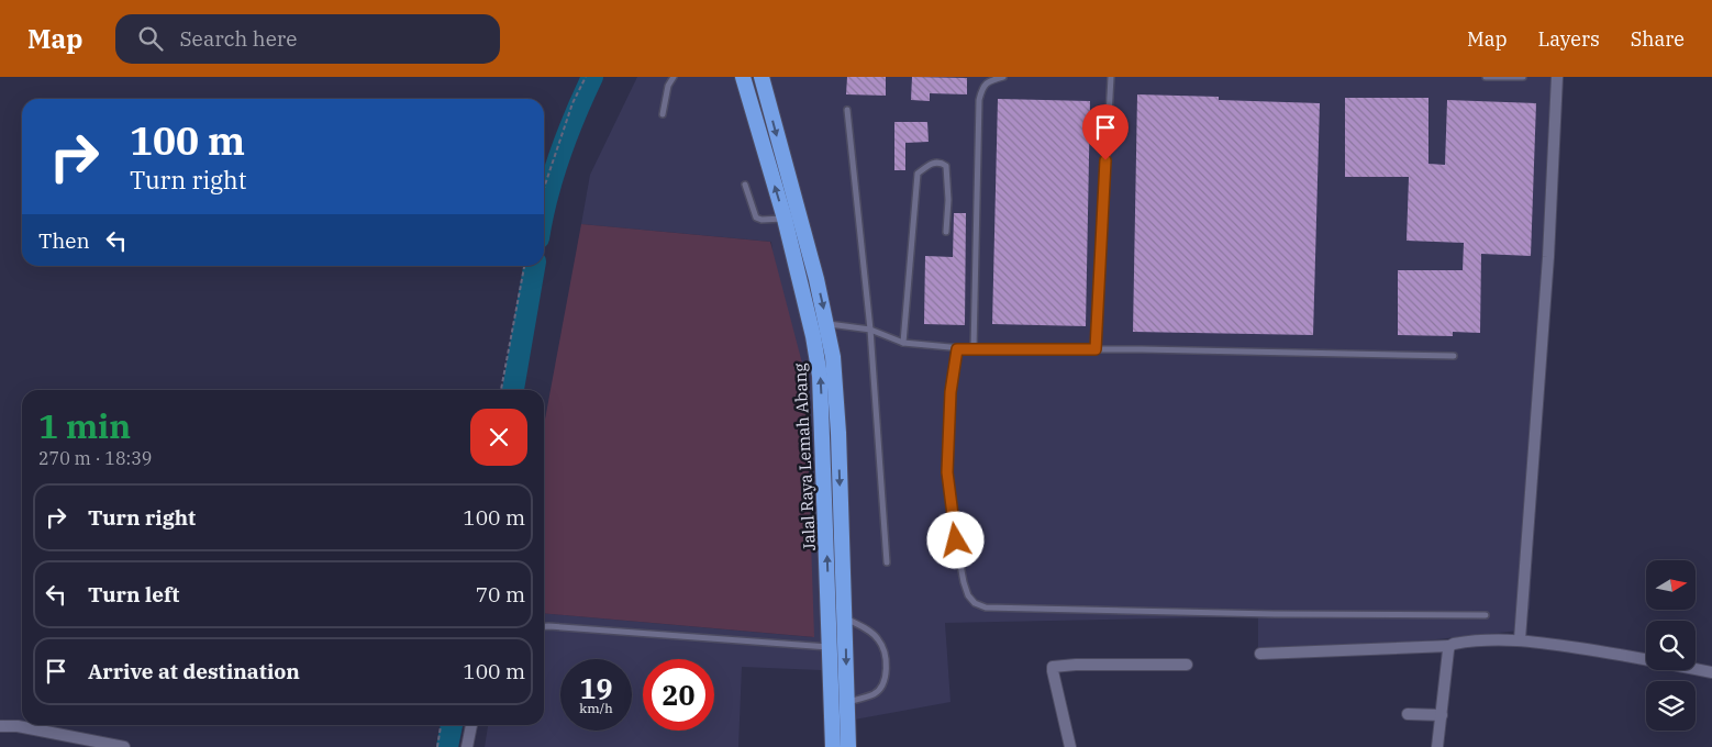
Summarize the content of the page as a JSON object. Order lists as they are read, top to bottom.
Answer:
{
  "streets": {
    "highway": ["Jalal Raya Lemah Abang"]
  },
  "north": "right",
  "page": {
    "header": "Map",
    "search": "Search here",
    "nav": ["Map", "Layers", "Share"],
    "turn": ["100 m", "Turn right"],
    "then": "Then",
    "heading": ["1 min", "270 m · 18:39"],
    "list": [
      {
        "name": "Turn right",
        "value": "100 m"
      },
      {
        "name": "Turn left",
        "value": "70 m"
      },
      {
        "name": "Arrive at destination",
        "value": "100 m"
      }
    ],
    "speed": "19 km/h",
    "limit": "20"
  }
}
